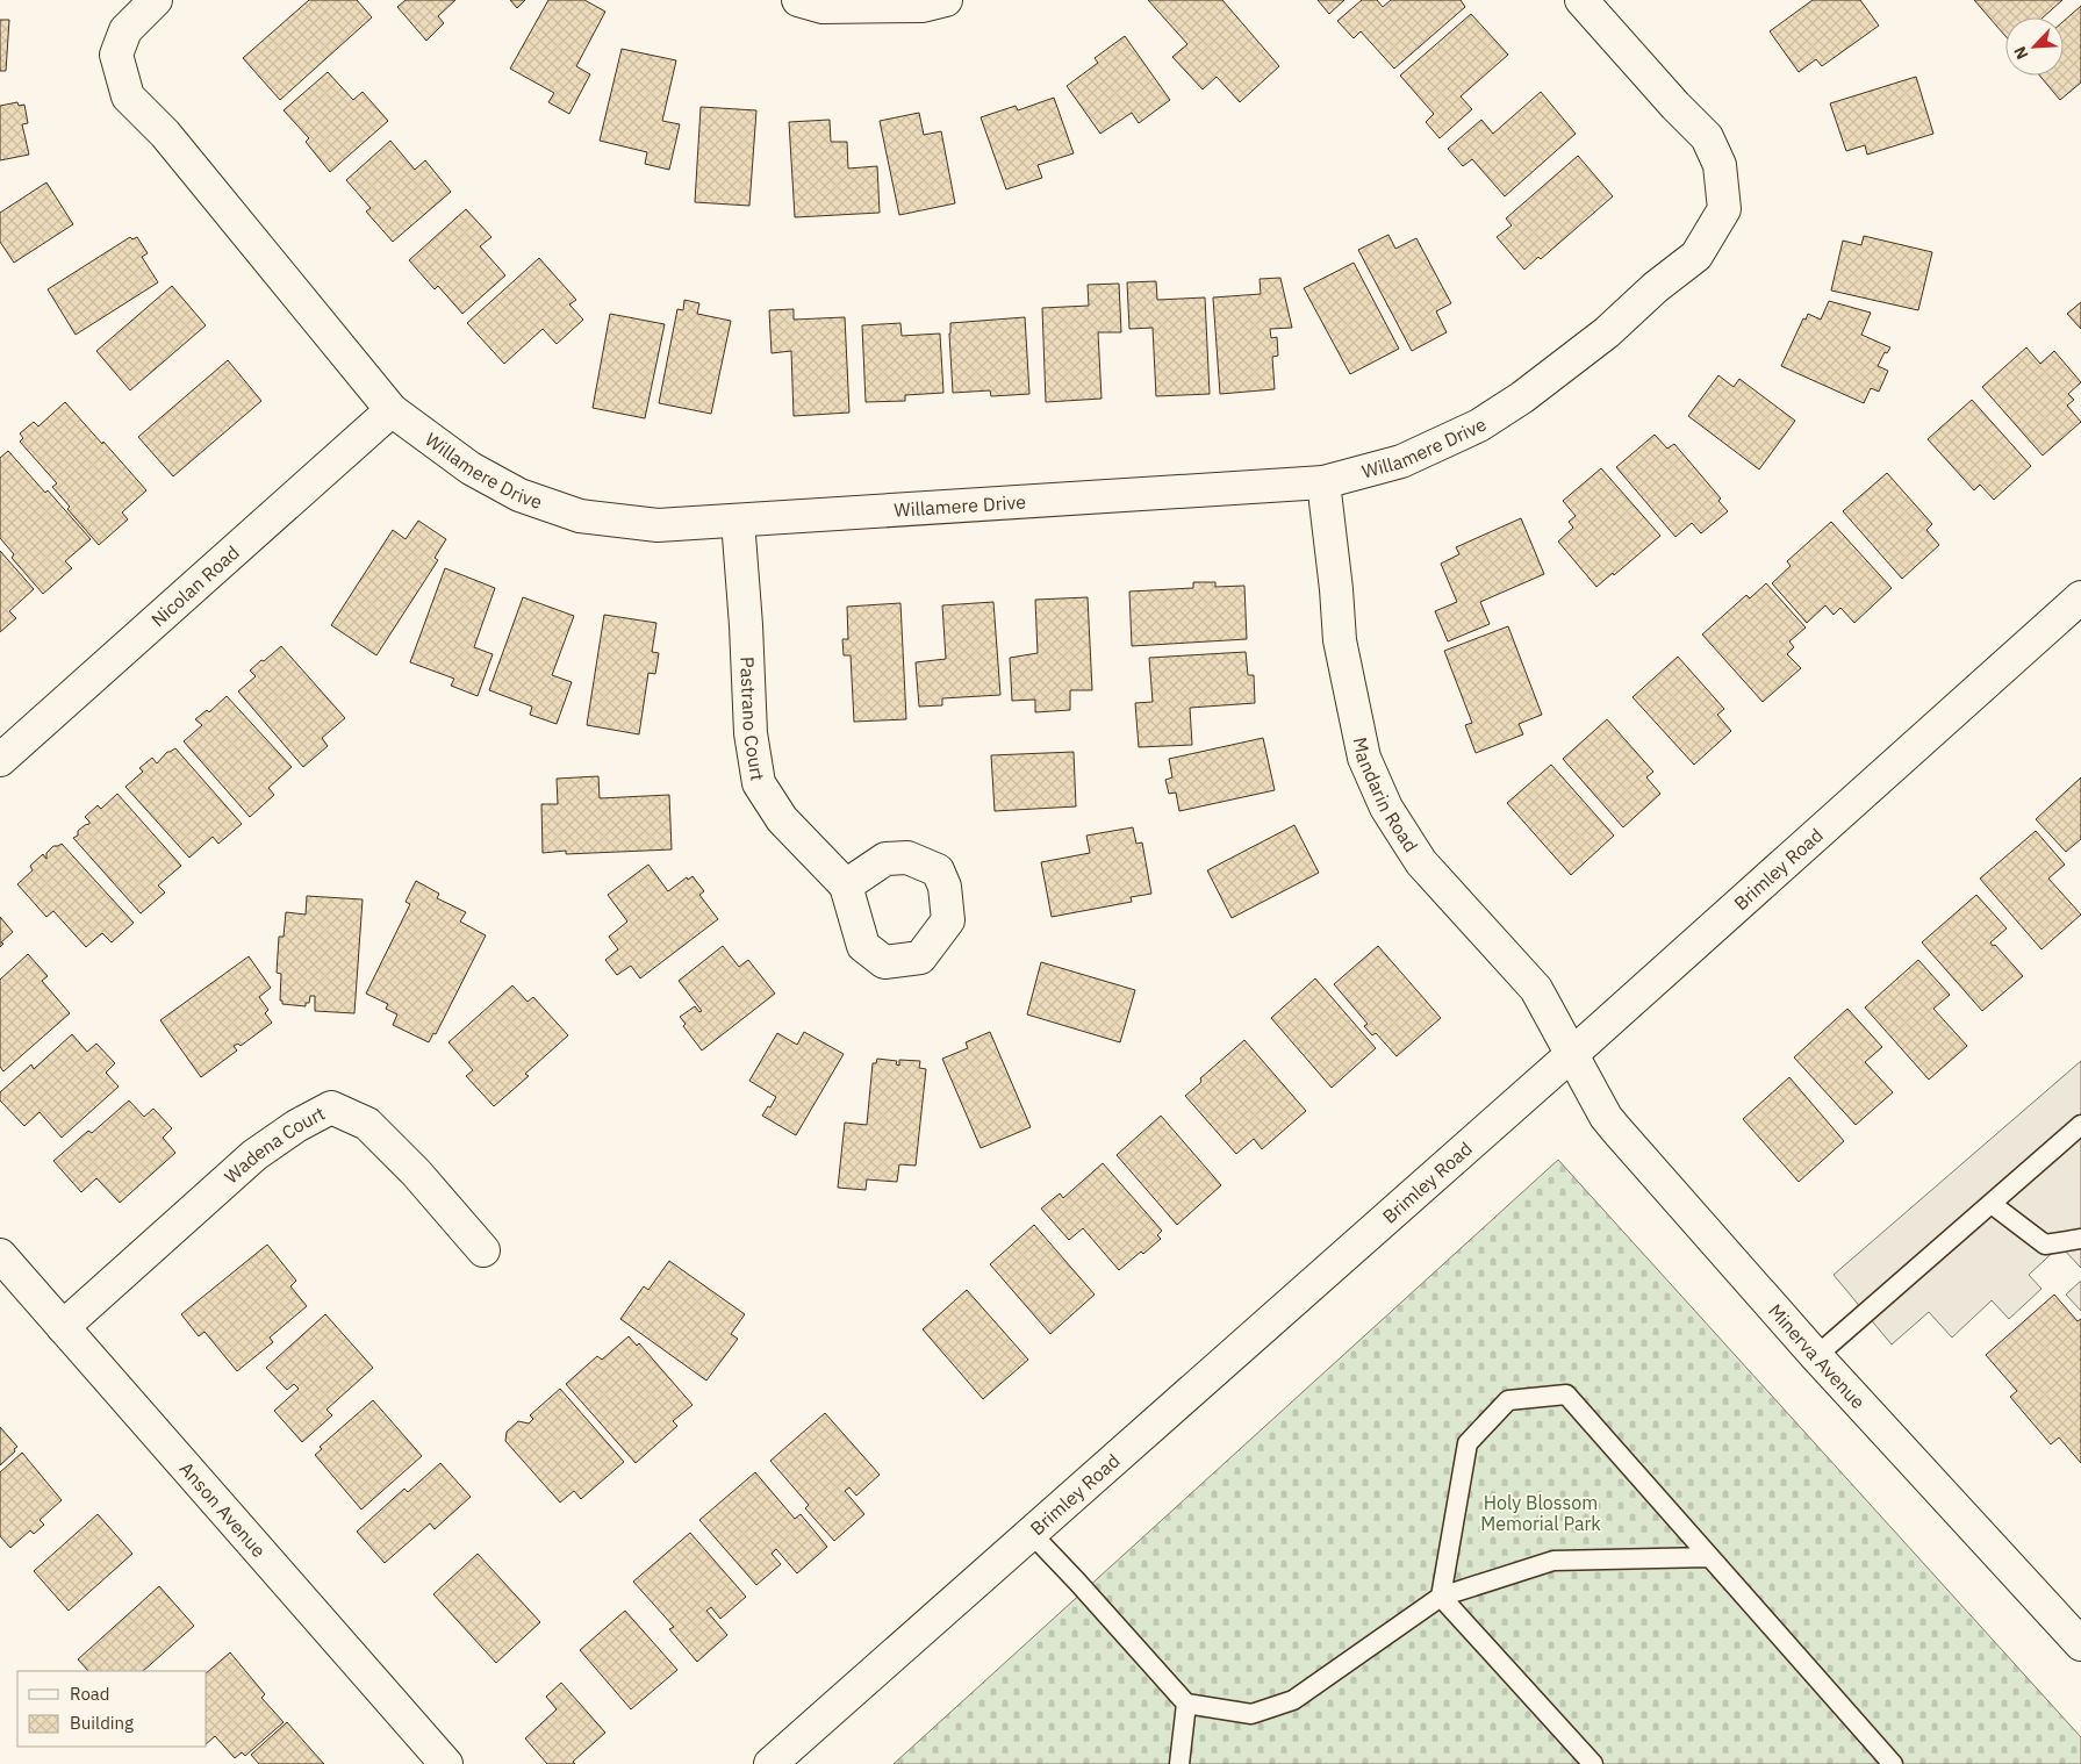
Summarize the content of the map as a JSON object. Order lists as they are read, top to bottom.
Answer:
{
  "streets": {
    "street": [
      "Willamere Drive",
      "Nicolan Road",
      "Pastrano Court",
      "Mandarin Road",
      "Brimley Road",
      "Wadena Court",
      "Minerva Avenue",
      "Anson Avenue"
    ]
  },
  "crossings": [
    ["Willamere Drive", "Nicolan Road"],
    ["Willamere Drive", "Pastrano Court"],
    ["Willamere Drive", "Mandarin Road"],
    ["Mandarin Road", "Brimley Road"],
    ["Mandarin Road", "Minerva Avenue"],
    ["Brimley Road", "Minerva Avenue"],
    ["Wadena Court", "Anson Avenue"]
  ],
  "parks": ["Holy Blossom Memorial Park"],
  "legend": ["Road", "Building"],
  "north": "bottom left"
}
